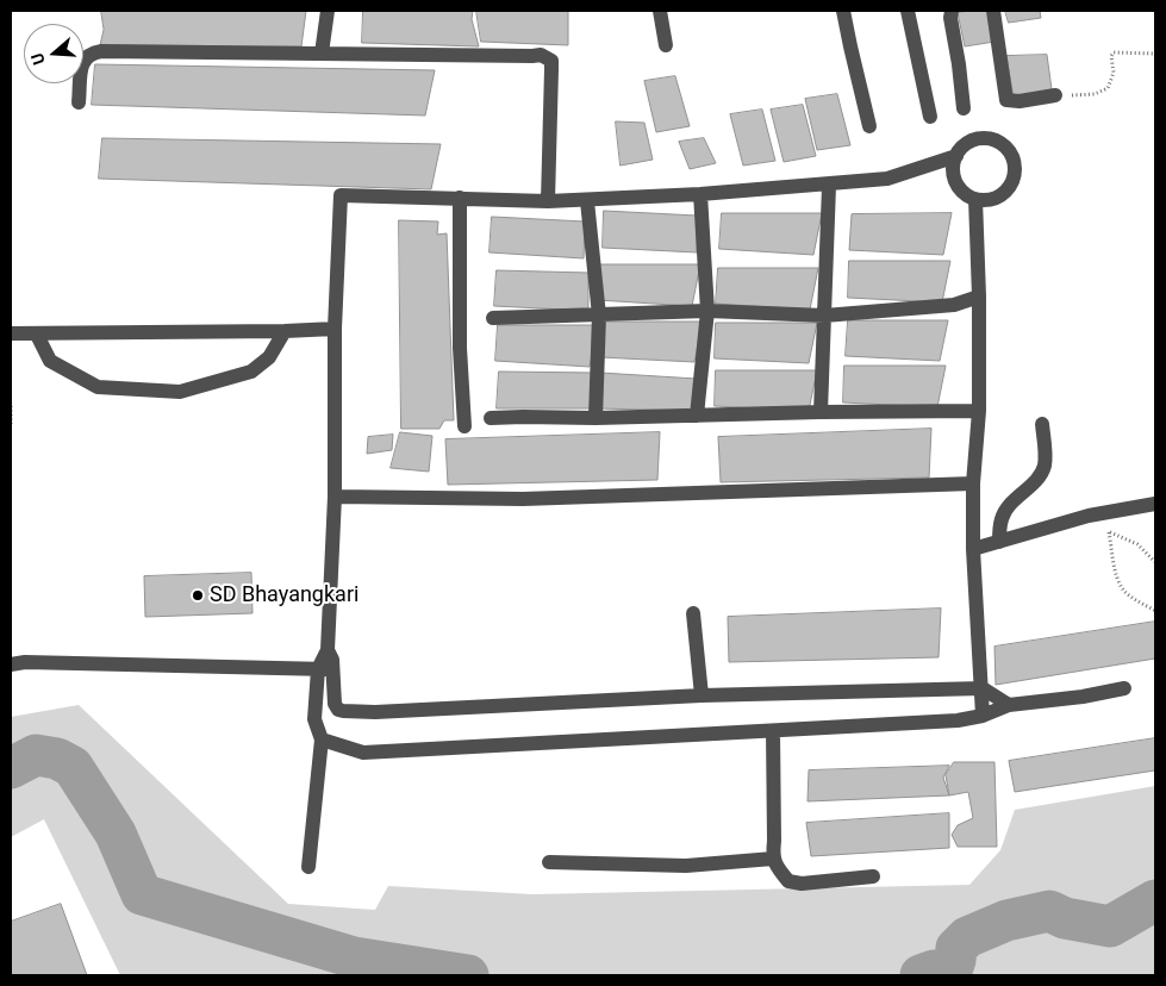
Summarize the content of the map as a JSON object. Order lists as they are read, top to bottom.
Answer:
{
  "places": ["SD Bhayangkari"],
  "north": "left"
}
